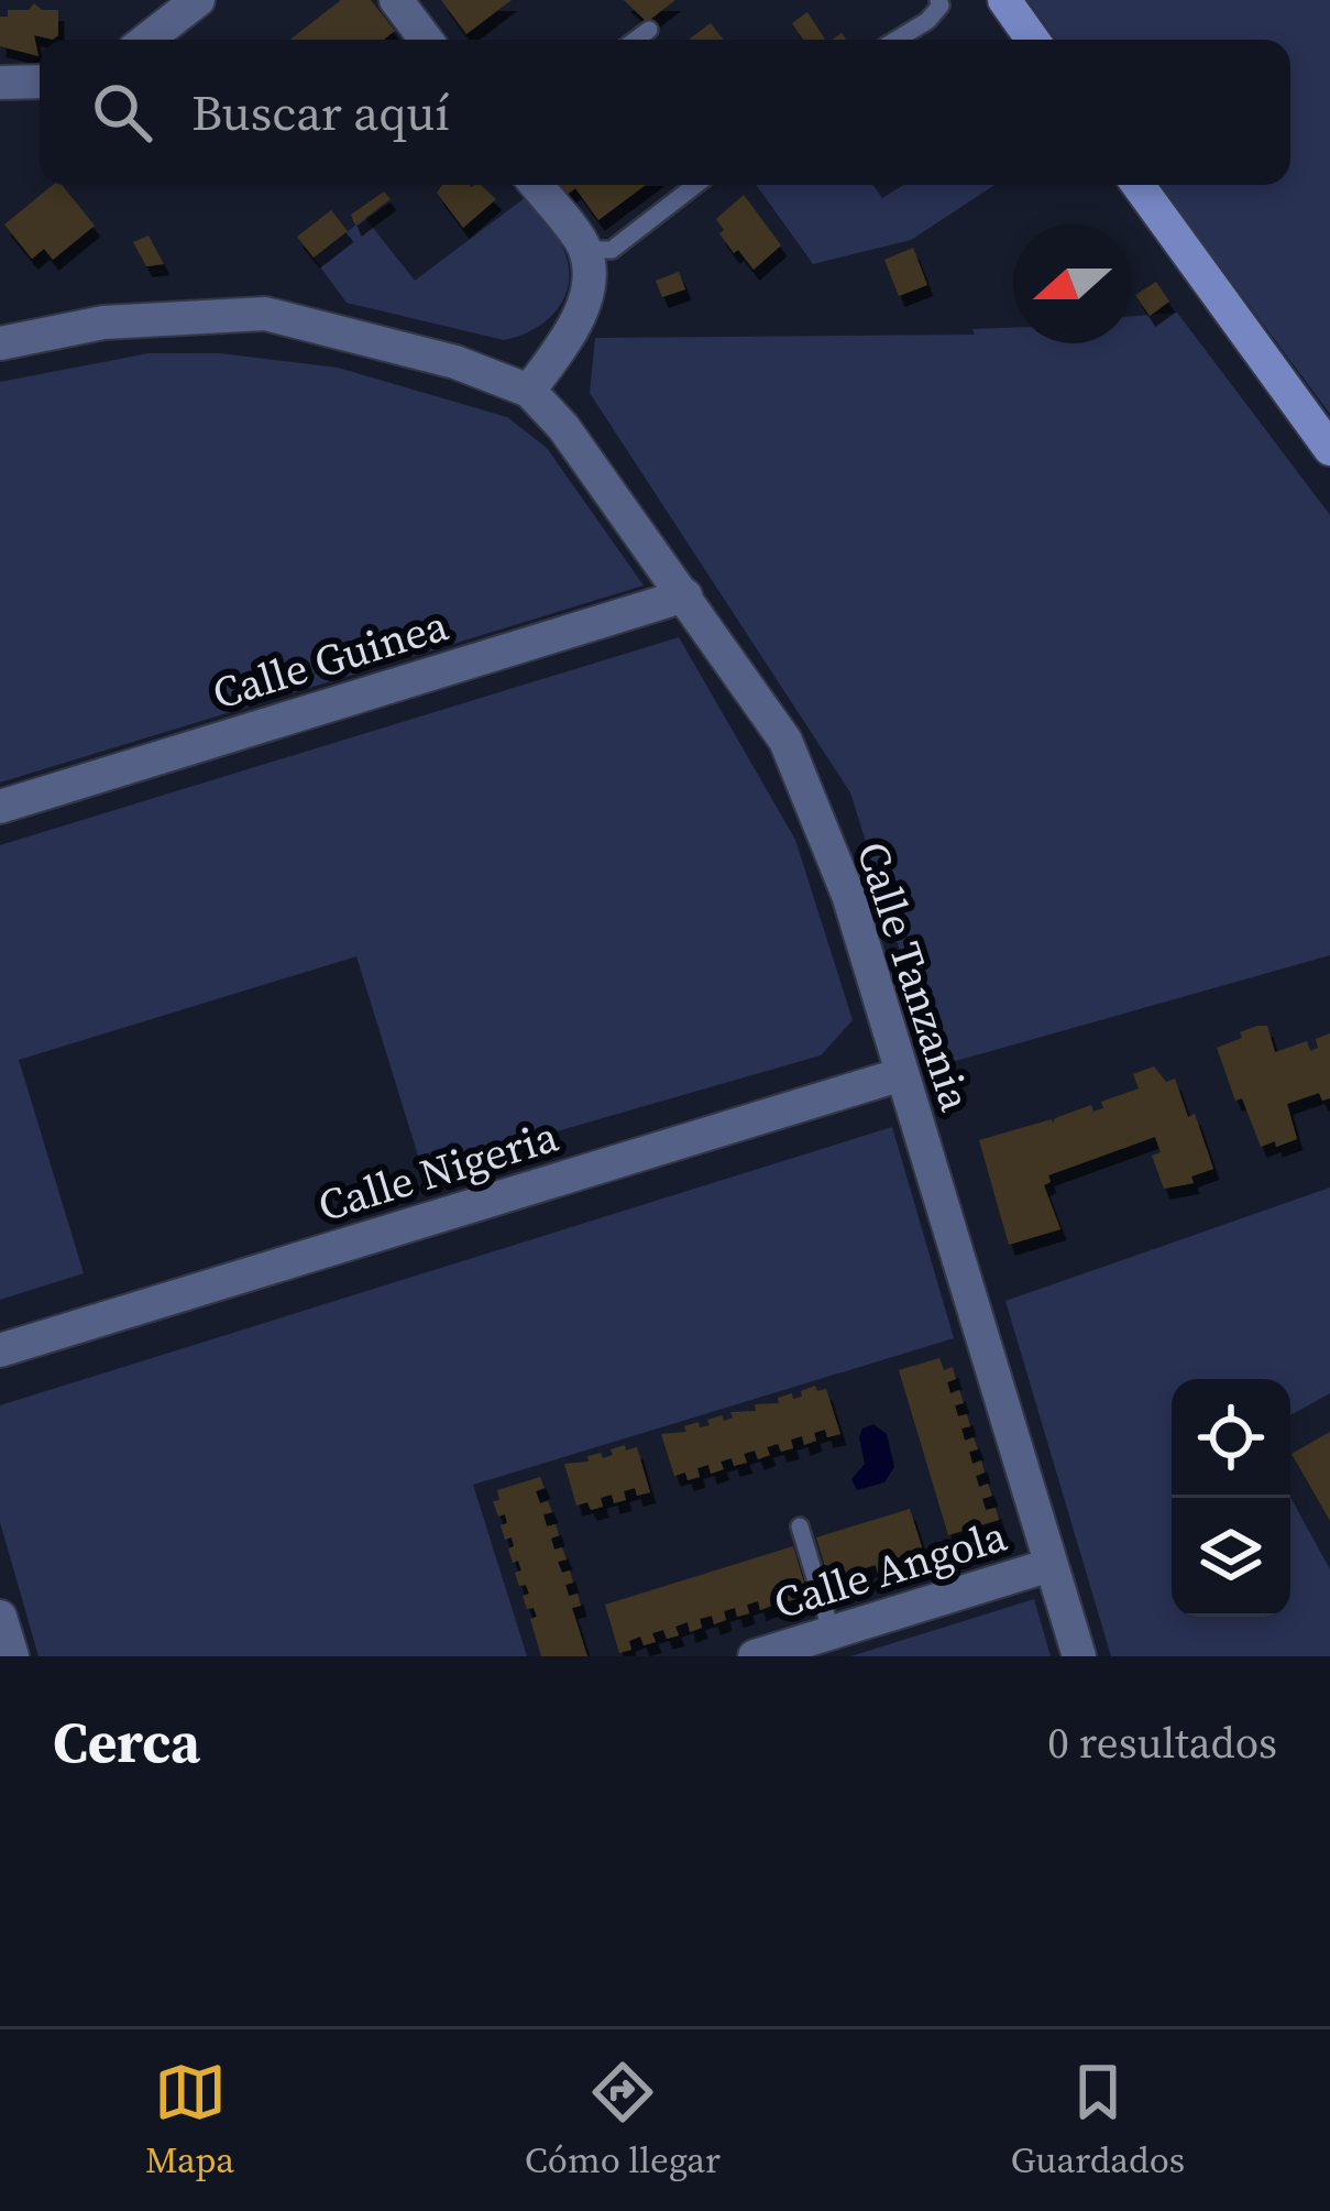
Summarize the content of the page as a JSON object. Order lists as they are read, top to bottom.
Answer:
{
  "streets": {
    "street": [
      "Calle Guinea",
      "Calle Tanzania",
      "Calle Nigeria",
      "Calle Angola"
    ]
  },
  "crossings": [
    ["Calle Guinea", "Calle Tanzania"],
    ["Calle Tanzania", "Calle Nigeria"],
    ["Calle Tanzania", "Calle Angola"]
  ],
  "north": "left",
  "page": {
    "search": "Buscar aquí",
    "heading": ["Cerca", "0 resultados"],
    "nav": ["Mapa", "Cómo llegar", "Guardados"]
  }
}
